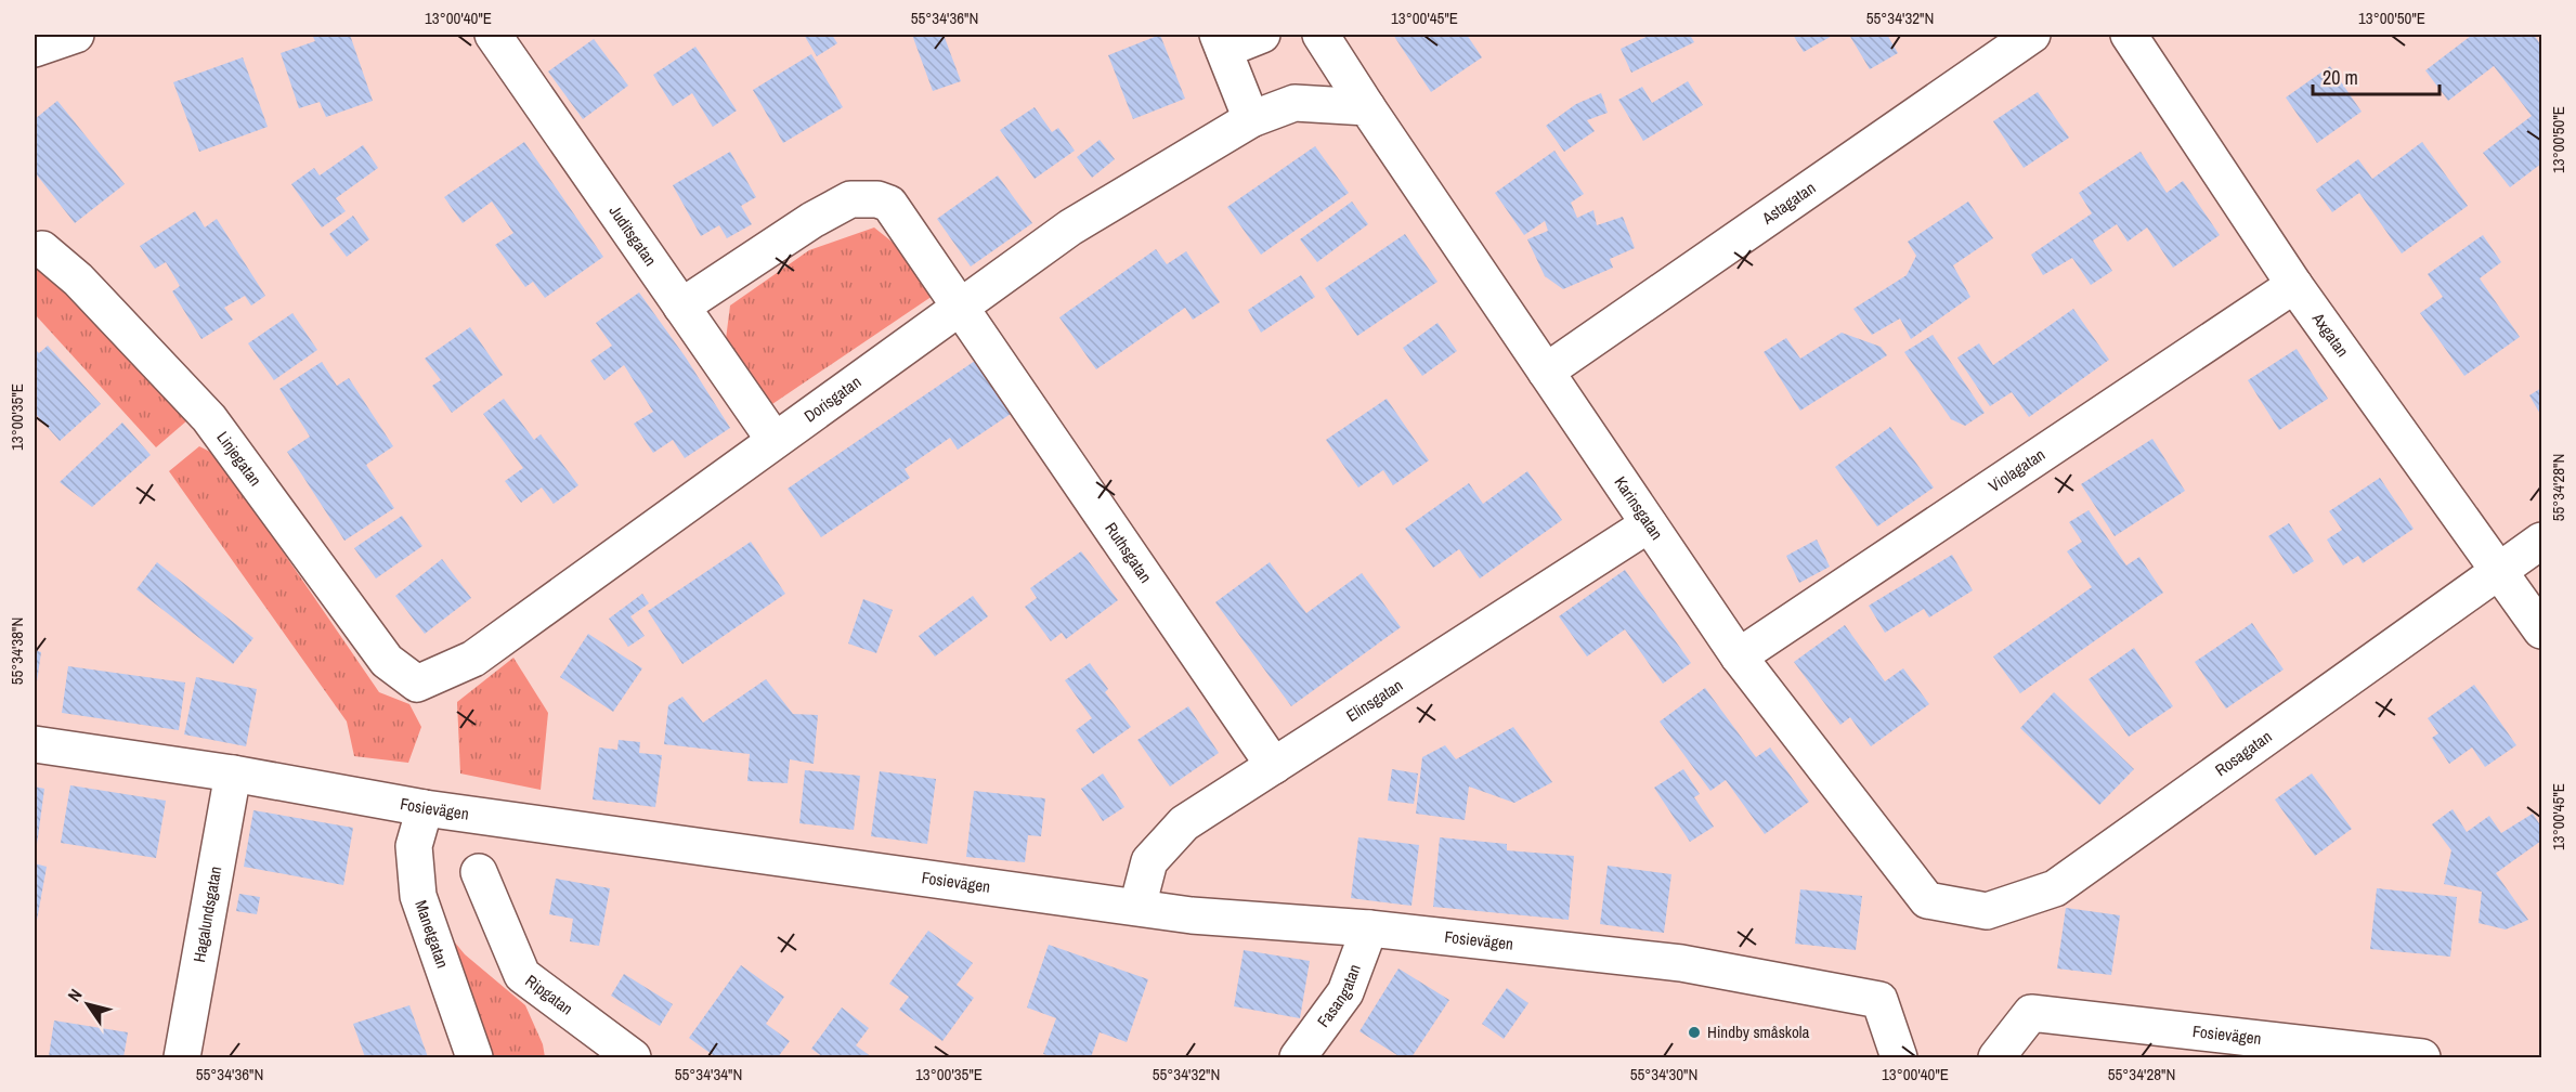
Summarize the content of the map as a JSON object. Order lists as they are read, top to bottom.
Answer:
{
  "streets": {
    "street": [
      "Astagatan",
      "Juditsgatan",
      "Axgatan",
      "Dorisgatan",
      "Linjegatan",
      "Violagatan",
      "Karinsgatan",
      "Ruthsgatan",
      "Elinsgatan",
      "Rosagatan",
      "Fosievägen",
      "Hagalundsgatan",
      "Manetgatan",
      "Ripgatan",
      "Fasangatan"
    ]
  },
  "crossings": [
    ["Astagatan", "Karinsgatan"],
    ["Juditsgatan", "Dorisgatan"],
    ["Juditsgatan", "Ruthsgatan"],
    ["Axgatan", "Violagatan"],
    ["Axgatan", "Rosagatan"],
    ["Dorisgatan", "Linjegatan"],
    ["Dorisgatan", "Ruthsgatan"],
    ["Violagatan", "Karinsgatan"],
    ["Karinsgatan", "Elinsgatan"],
    ["Karinsgatan", "Rosagatan"],
    ["Ruthsgatan", "Elinsgatan"],
    ["Elinsgatan", "Fosievägen"],
    ["Fosievägen", "Hagalundsgatan"],
    ["Fosievägen", "Manetgatan"],
    ["Fosievägen", "Fasangatan"]
  ],
  "places": ["Hindby småskola"],
  "scale_bar": "20 m",
  "north": "top left",
  "coordinates": [
    "13°00'40\"E",
    "55°34'36\"N",
    "13°00'45\"E",
    "55°34'32\"N",
    "13°00'50\"E",
    "13°00'35\"E",
    "55°34'28\"N",
    "55°34'38\"N",
    "55°34'34\"N",
    "55°34'30\"N"
  ]
}
